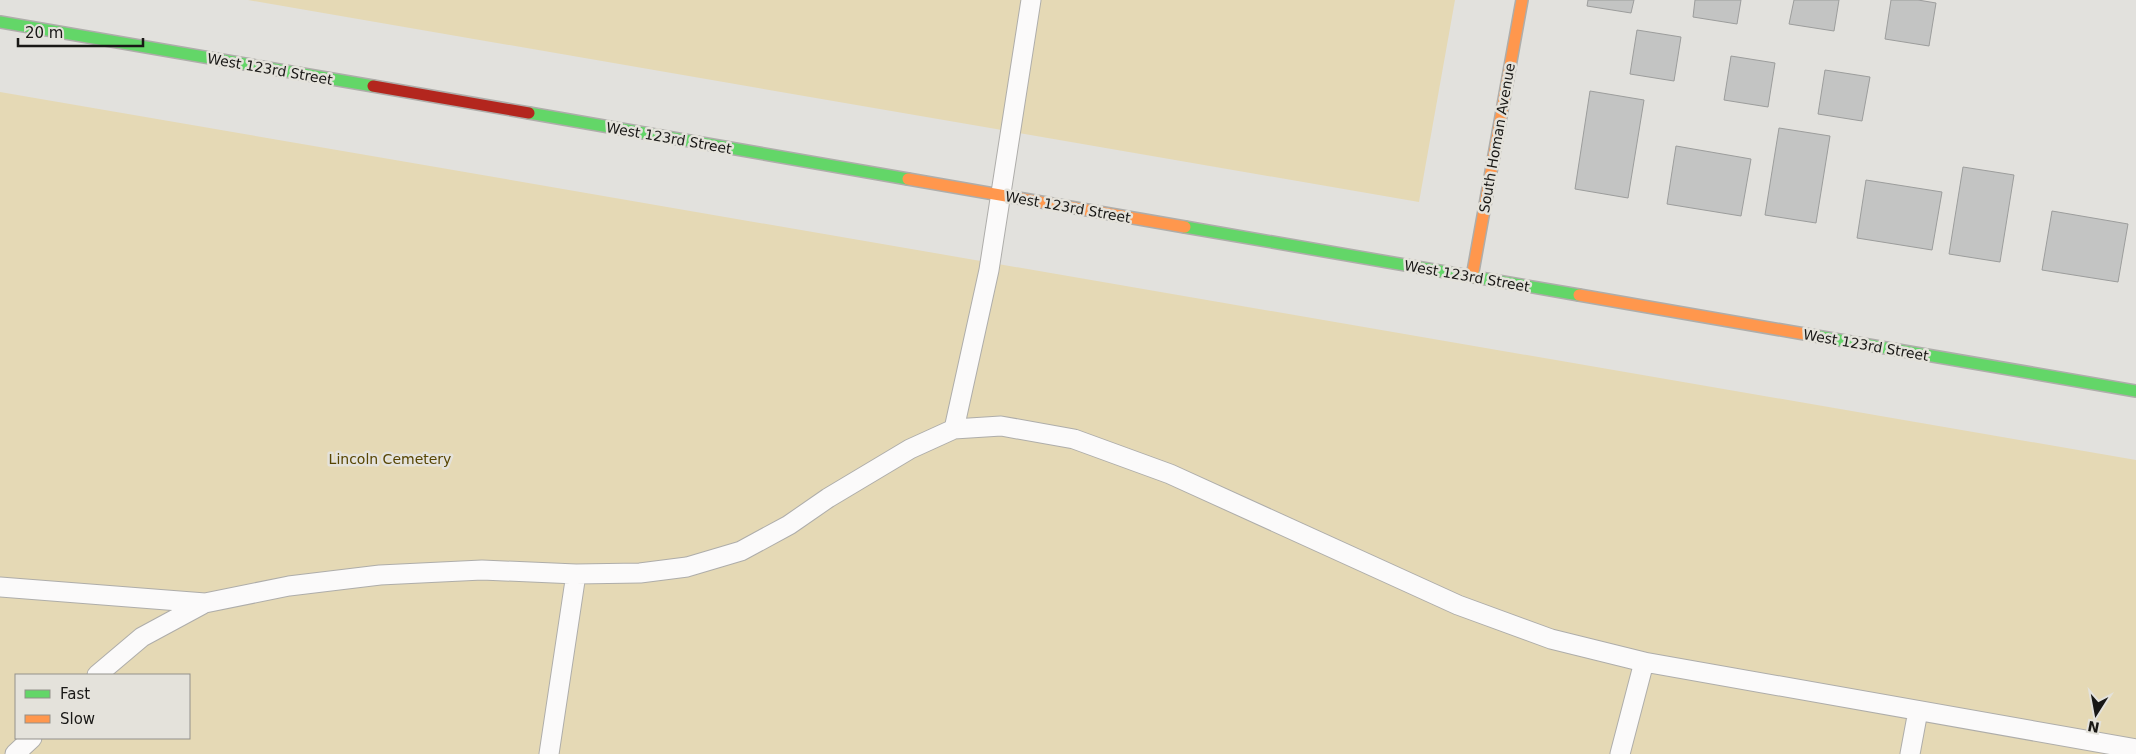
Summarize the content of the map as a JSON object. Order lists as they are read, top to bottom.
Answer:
{
  "streets": {
    "street": ["West 123rd Street", "South Homan Avenue"]
  },
  "crossings": [
    ["West 123rd Street", "South Homan Avenue"]
  ],
  "parks": ["Lincoln Cemetery"],
  "legend": ["Fast", "Slow"],
  "scale_bar": "20 m",
  "north": "bottom"
}
